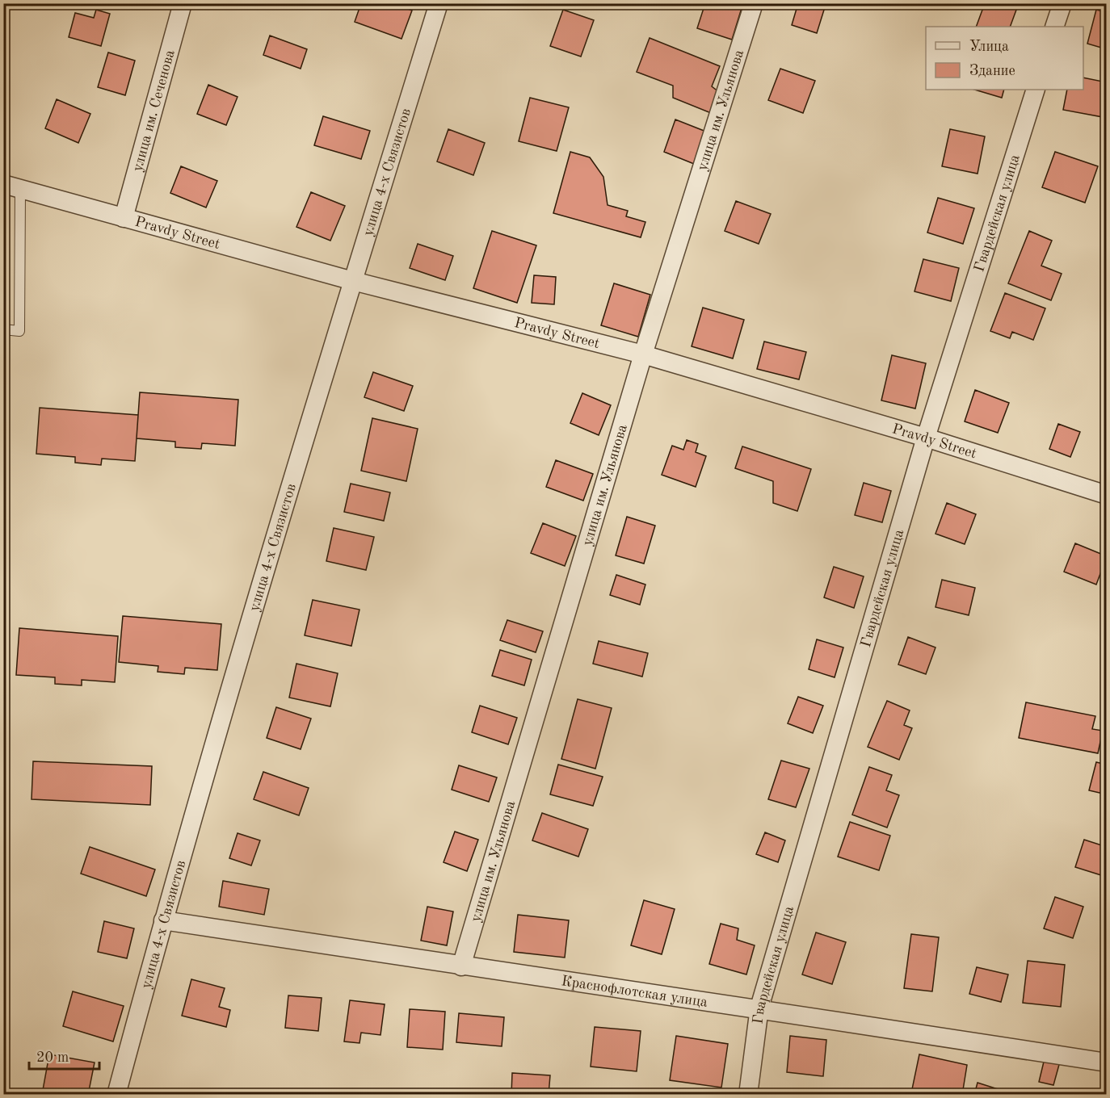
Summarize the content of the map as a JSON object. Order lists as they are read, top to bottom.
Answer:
{
  "streets": {
    "street": [
      "улица им. Ульянова",
      "улица им. Сеченова",
      "улица 4-х Связистов",
      "Гвардейская улица",
      "Pravdy Street",
      "Краснофлотская улица"
    ]
  },
  "crossings": [
    ["улица им. Ульянова", "Pravdy Street"],
    ["улица им. Ульянова", "Краснофлотская улица"],
    ["улица им. Сеченова", "Pravdy Street"],
    ["улица 4-х Связистов", "Pravdy Street"],
    ["улица 4-х Связистов", "Краснофлотская улица"],
    ["Гвардейская улица", "Pravdy Street"],
    ["Гвардейская улица", "Краснофлотская улица"]
  ],
  "legend": ["Улица", "Здание"],
  "scale_bar": "20 m"
}
